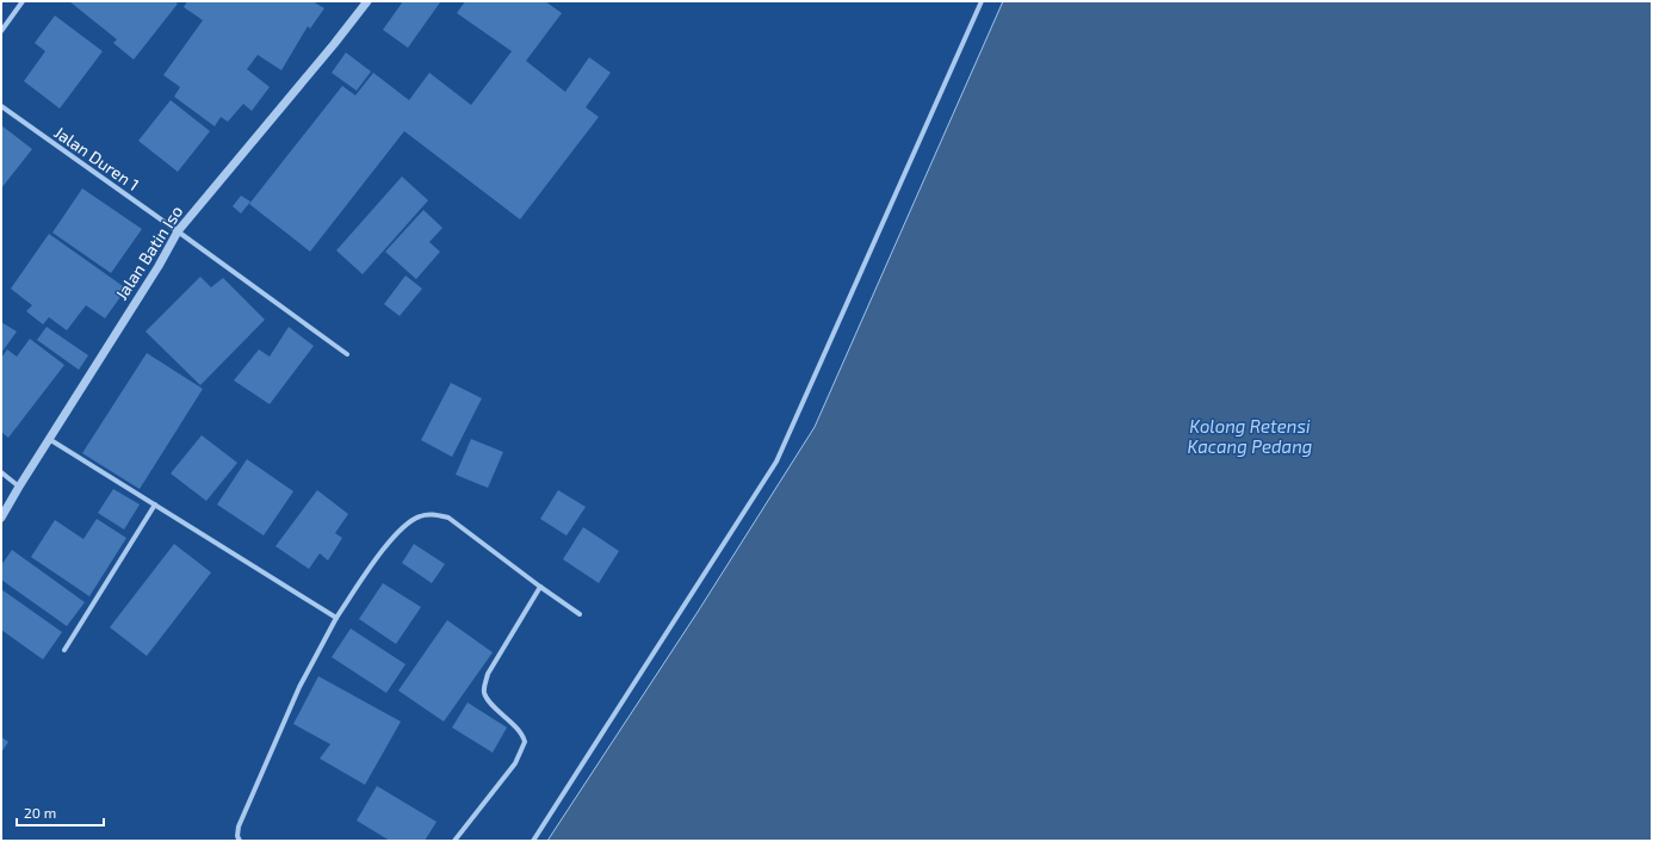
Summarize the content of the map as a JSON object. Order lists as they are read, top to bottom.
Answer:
{
  "streets": {
    "street": ["Jalan Duren 1", "Jalan Batin Iso"]
  },
  "crossings": [
    ["Jalan Duren 1", "Jalan Batin Iso"]
  ],
  "water": ["Kolong Retensi Kacang Pedang"],
  "scale_bar": "20 m"
}
